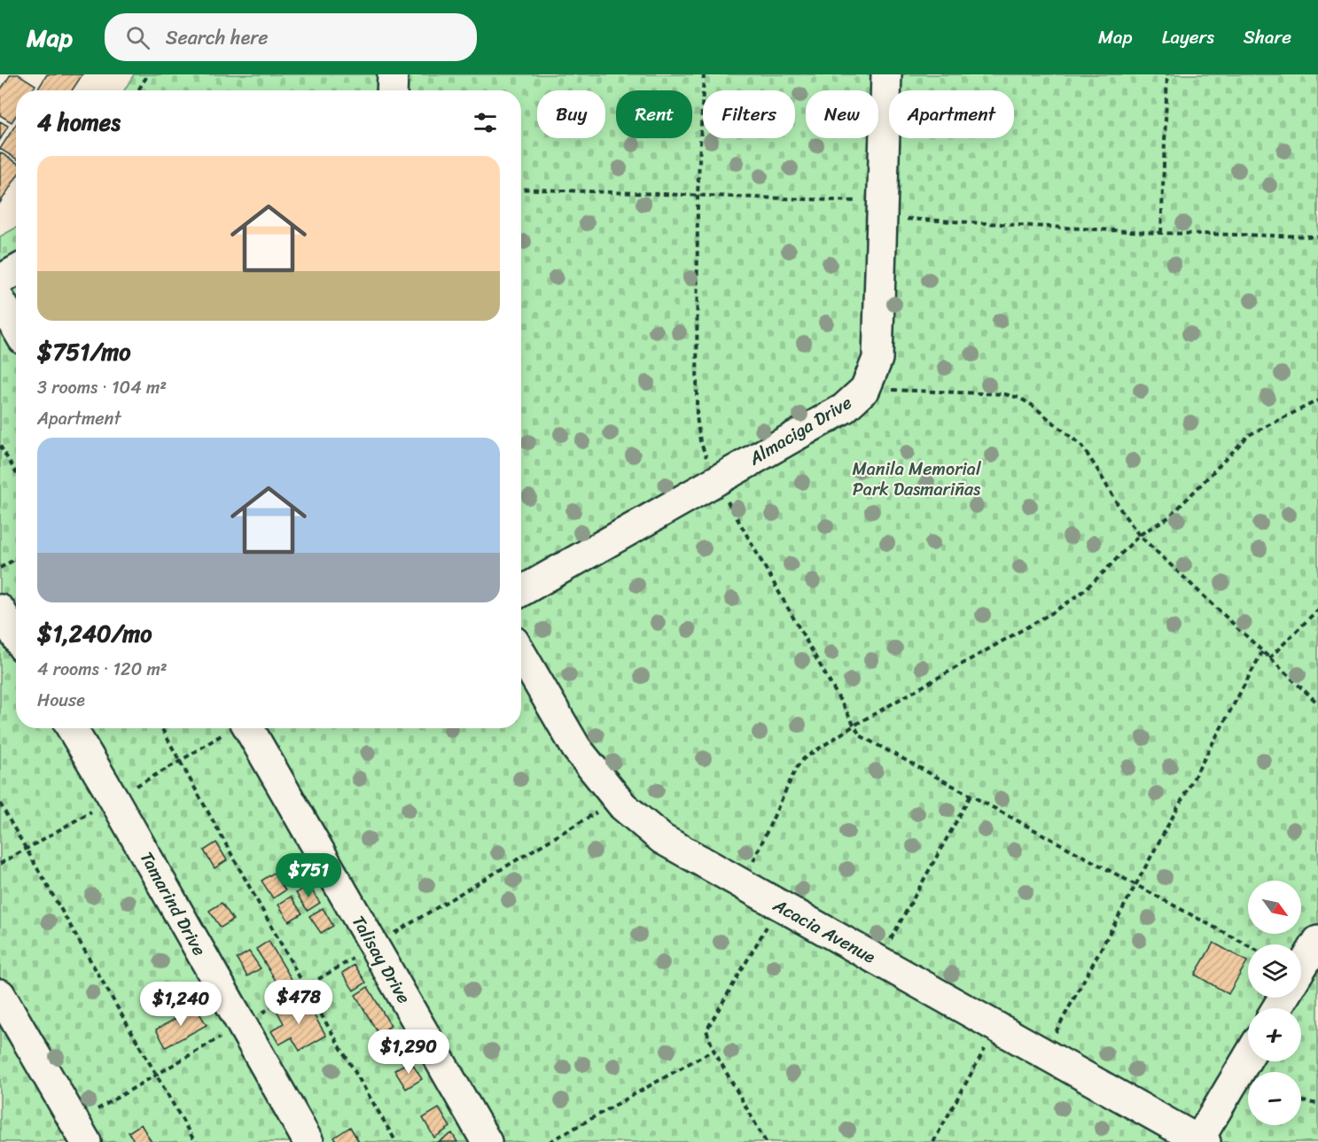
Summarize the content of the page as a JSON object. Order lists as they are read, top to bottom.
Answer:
{
  "streets": {
    "lane": [
      "Almaciga Drive",
      "Tamarind Drive",
      "Acacia Avenue",
      "Talisay Drive"
    ]
  },
  "parks": ["Manila Memorial Park Dasmariñas"],
  "north": "bottom right",
  "page": {
    "header": "Map",
    "search": "Search here",
    "nav": ["Map", "Layers", "Share"],
    "chip": [
      "Buy",
      "Rent",
      "Filters",
      "New",
      "Apartment"
    ],
    "heading": "4 homes",
    "list": [
      {
        "name": "$751/mo",
        "note": "3 rooms · 104 m² · Apartment"
      },
      {
        "name": "$1,240/mo",
        "note": "4 rooms · 120 m² · House"
      }
    ],
    "price": [
      "$751",
      "$478",
      "$1,240",
      "$1,290"
    ],
    "map_buttons": ["+", "−"]
  }
}
